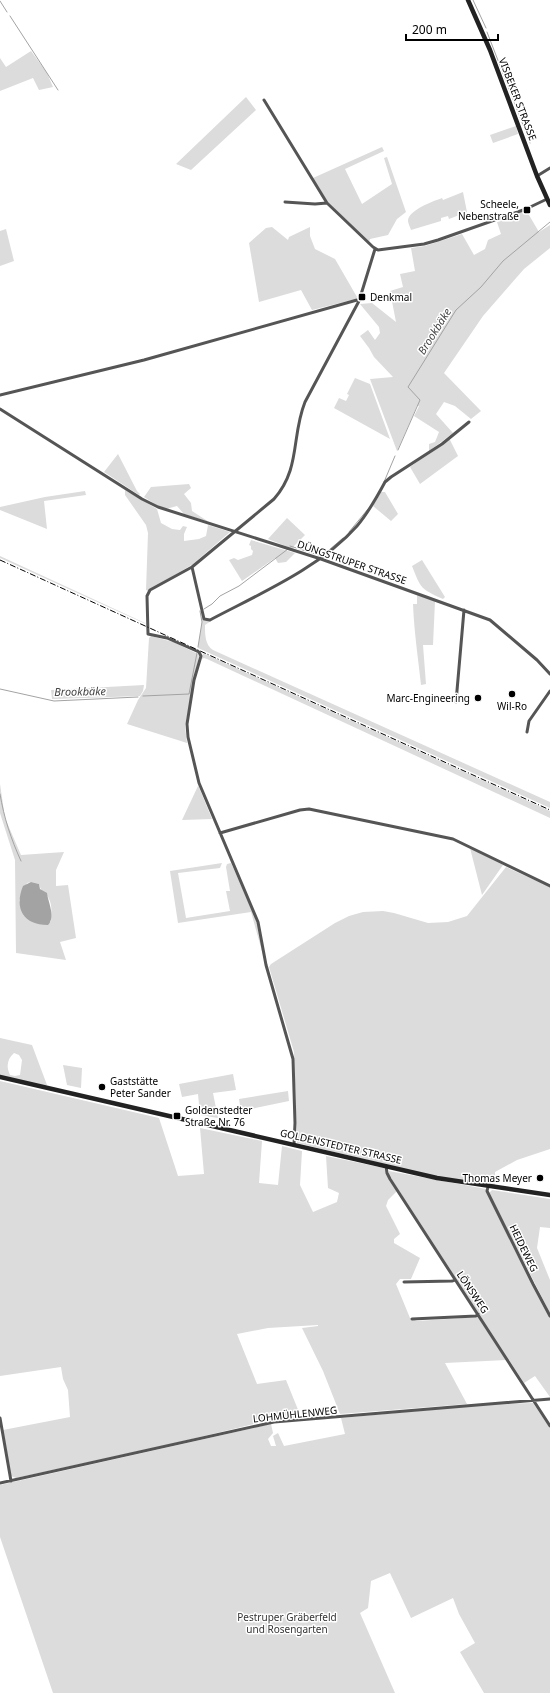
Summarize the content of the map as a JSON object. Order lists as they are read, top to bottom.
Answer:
{
  "streets": {
    "main road": ["VISBEKER STRASSE", "GOLDENSTEDTER STRASSE"],
    "street": [
      "DÜNGSTRUPER STRASSE",
      "HEIDEWEG",
      "LÖNSWEG",
      "LOHMÜHLENWEG"
    ]
  },
  "crossings": [
    ["GOLDENSTEDTER STRASSE", "HEIDEWEG"],
    ["GOLDENSTEDTER STRASSE", "LÖNSWEG"],
    ["LÖNSWEG", "LOHMÜHLENWEG"]
  ],
  "water": ["Brookbäke"],
  "parks": ["Pestruper Gräberfeld und Rosengarten"],
  "places": {
    "transit": ["Scheele, Nebenstraße", "Denkmal", "Goldenstedter Straße Nr. 76"],
    "other": [
      "Wil-Ro",
      "Marc-Engineering",
      "Gaststätte Peter Sander",
      "Thomas Meyer"
    ]
  },
  "scale_bar": "200 m"
}
